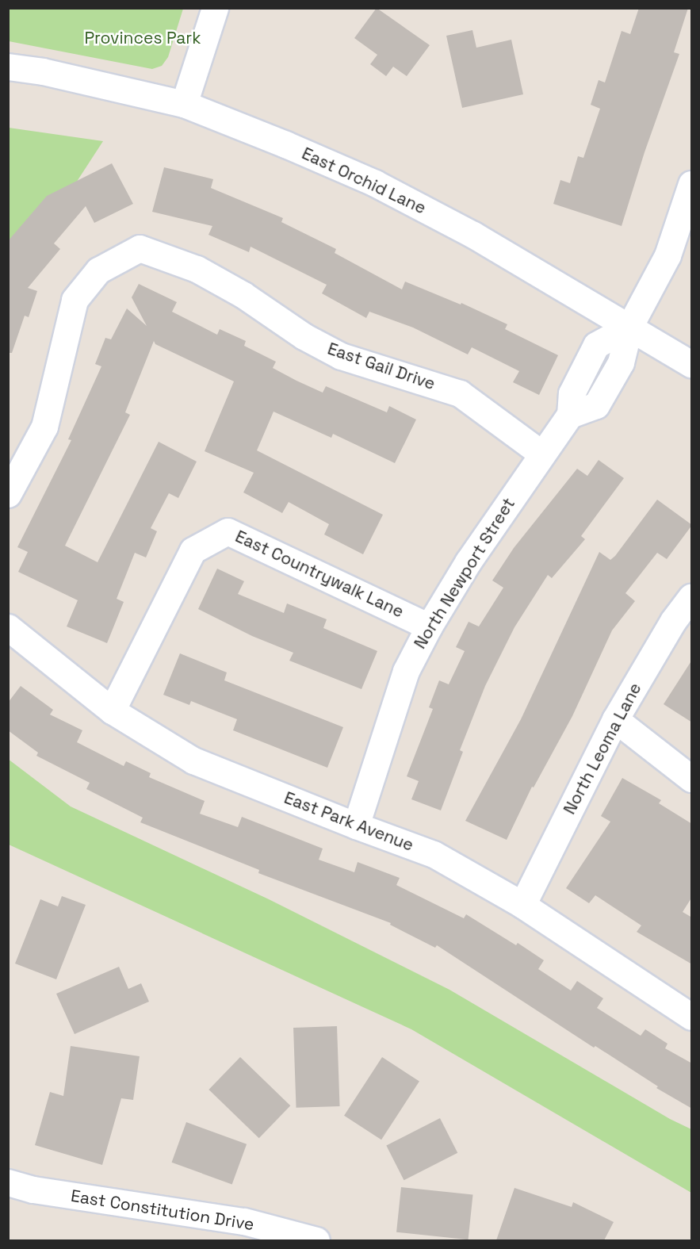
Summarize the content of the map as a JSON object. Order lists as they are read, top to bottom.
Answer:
{
  "streets": {
    "street": [
      "East Orchid Lane",
      "East Gail Drive",
      "North Newport Street",
      "East Countrywalk Lane",
      "North Leoma Lane",
      "East Park Avenue",
      "East Constitution Drive"
    ]
  },
  "crossings": [
    ["East Orchid Lane", "North Newport Street"],
    ["East Gail Drive", "North Newport Street"],
    ["North Newport Street", "East Countrywalk Lane"],
    ["North Newport Street", "East Park Avenue"],
    ["East Countrywalk Lane", "East Park Avenue"],
    ["North Leoma Lane", "East Park Avenue"]
  ],
  "parks": ["Provinces Park"]
}
